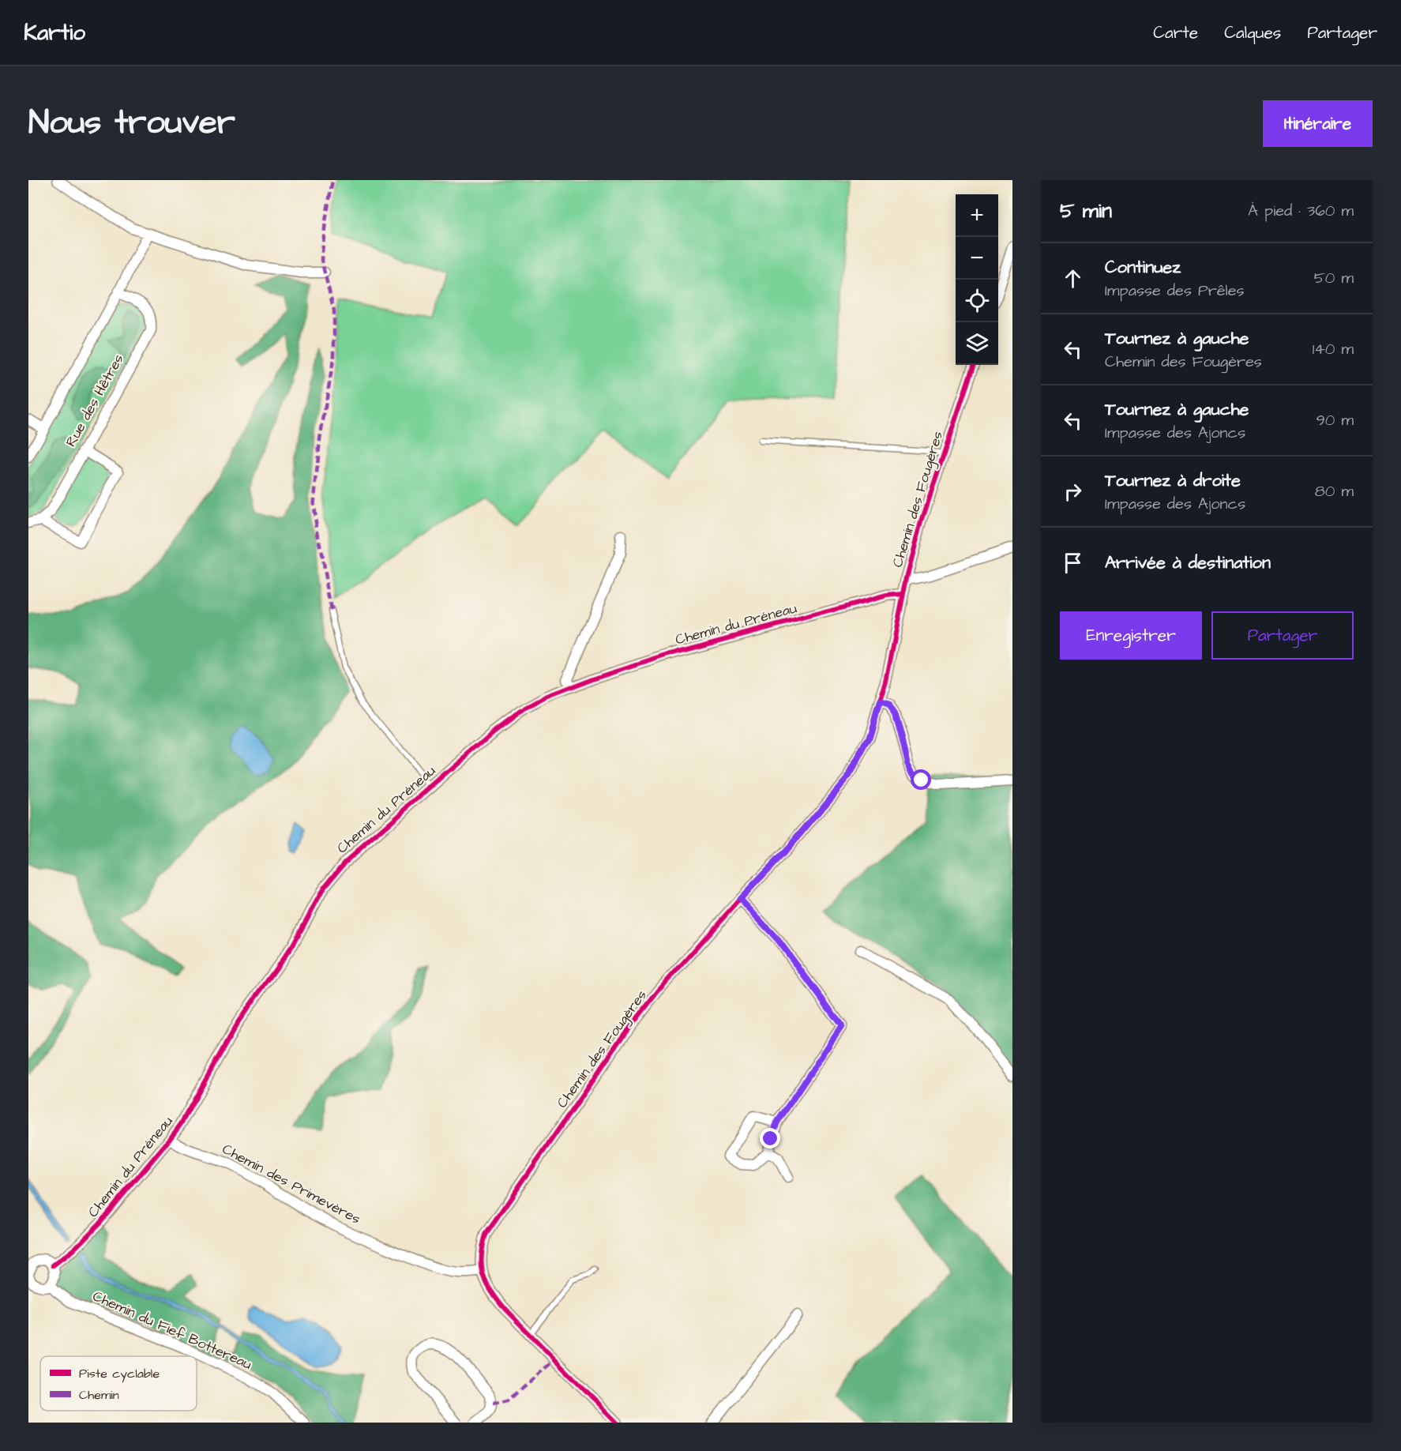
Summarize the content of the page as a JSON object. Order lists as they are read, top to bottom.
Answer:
{
  "streets": {
    "street": [
      "Rue des Hêtres",
      "Chemin des Fougères",
      "Chemin du Préneau",
      "Chemin des Primevères",
      "Chemin du Fief Bottereau"
    ]
  },
  "crossings": [
    ["Chemin des Fougères", "Chemin du Préneau"],
    ["Chemin des Fougères", "Chemin des Primevères"],
    ["Chemin du Préneau", "Chemin des Primevères"],
    ["Chemin du Préneau", "Chemin du Fief Bottereau"]
  ],
  "legend": ["Piste cyclable", "Chemin"],
  "page": {
    "header": "Kartio",
    "nav": ["Carte", "Calques", "Partager"],
    "title": "Nous trouver",
    "buttons": [
      "Itinéraire",
      ["Enregistrer", "Partager"]
    ],
    "heading": ["5 min", "À pied · 360 m"],
    "map_buttons": ["+", "−"],
    "list": [
      ["Continuez", "Impasse des Prêles", "50 m"],
      ["Tournez à gauche", "Chemin des Fougères", "140 m"],
      ["Tournez à gauche", "Impasse des Ajoncs", "90 m"],
      ["Tournez à droite", "Impasse des Ajoncs", "80 m"],
      "Arrivée à destination"
    ]
  }
}
